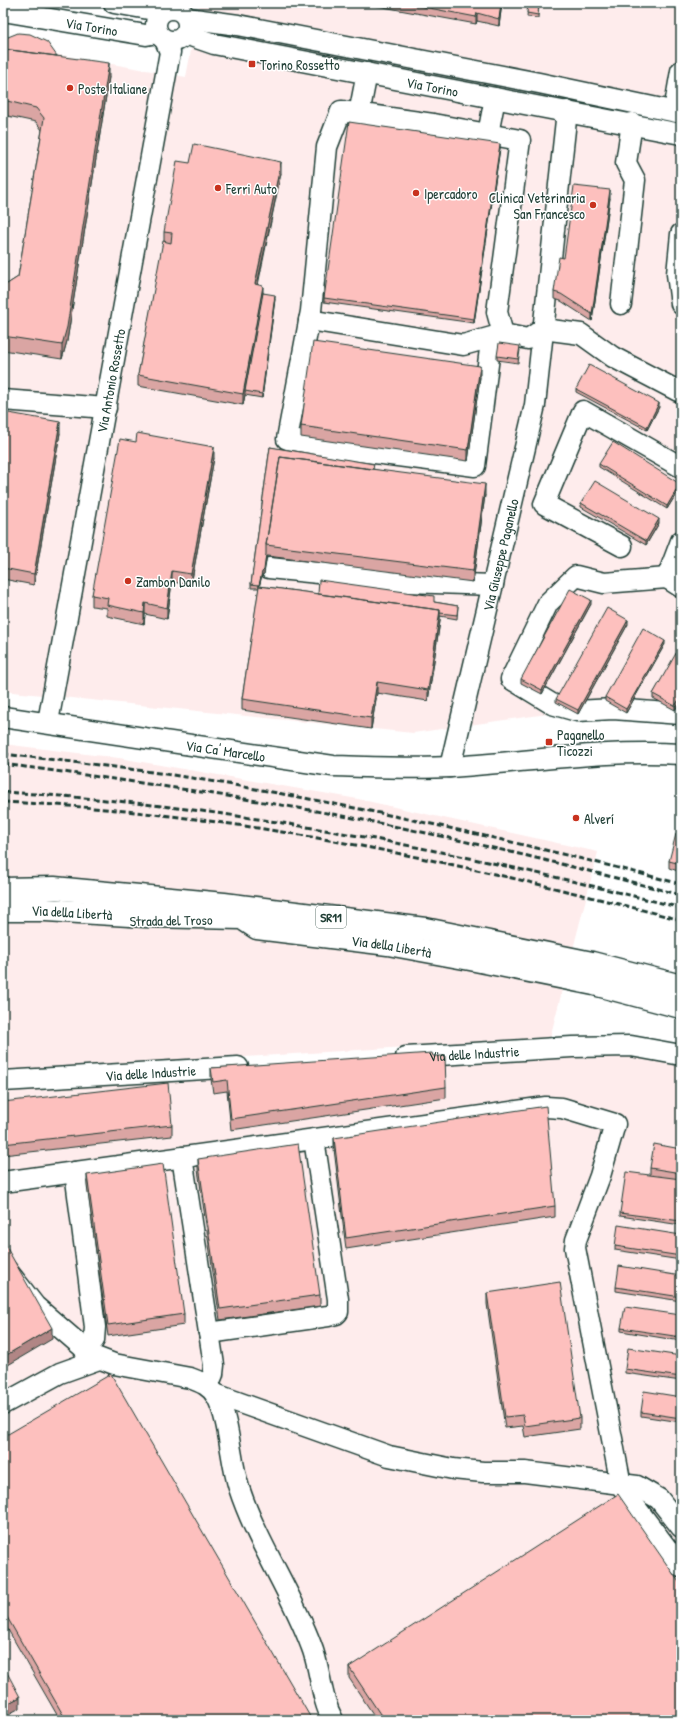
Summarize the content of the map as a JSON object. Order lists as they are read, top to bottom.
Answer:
{
  "streets": {
    "highway": ["Via della Libertà", "SR11"],
    "street": [
      "Via Torino",
      "Via Antonio Rossetto",
      "Via Giuseppe Paganello",
      "Via Ca' Marcello",
      "Strada del Troso",
      "Via delle Industrie"
    ]
  },
  "crossings": [
    ["Via Torino", "Via Antonio Rossetto"],
    ["Via Torino", "Via Giuseppe Paganello"],
    ["Via Antonio Rossetto", "Via Ca' Marcello"],
    ["Via Giuseppe Paganello", "Via Ca' Marcello"],
    ["Via della Libertà", "Strada del Troso"]
  ],
  "places": {
    "transit": ["Torino Rossetto", "Paganello Ticozzi"],
    "other": [
      "Poste Italiane",
      "Ferri Auto",
      "Ipercadoro",
      "Clinica Veterinaria San Francesco",
      "Zambon Danilo",
      "Alverí"
    ]
  }
}
